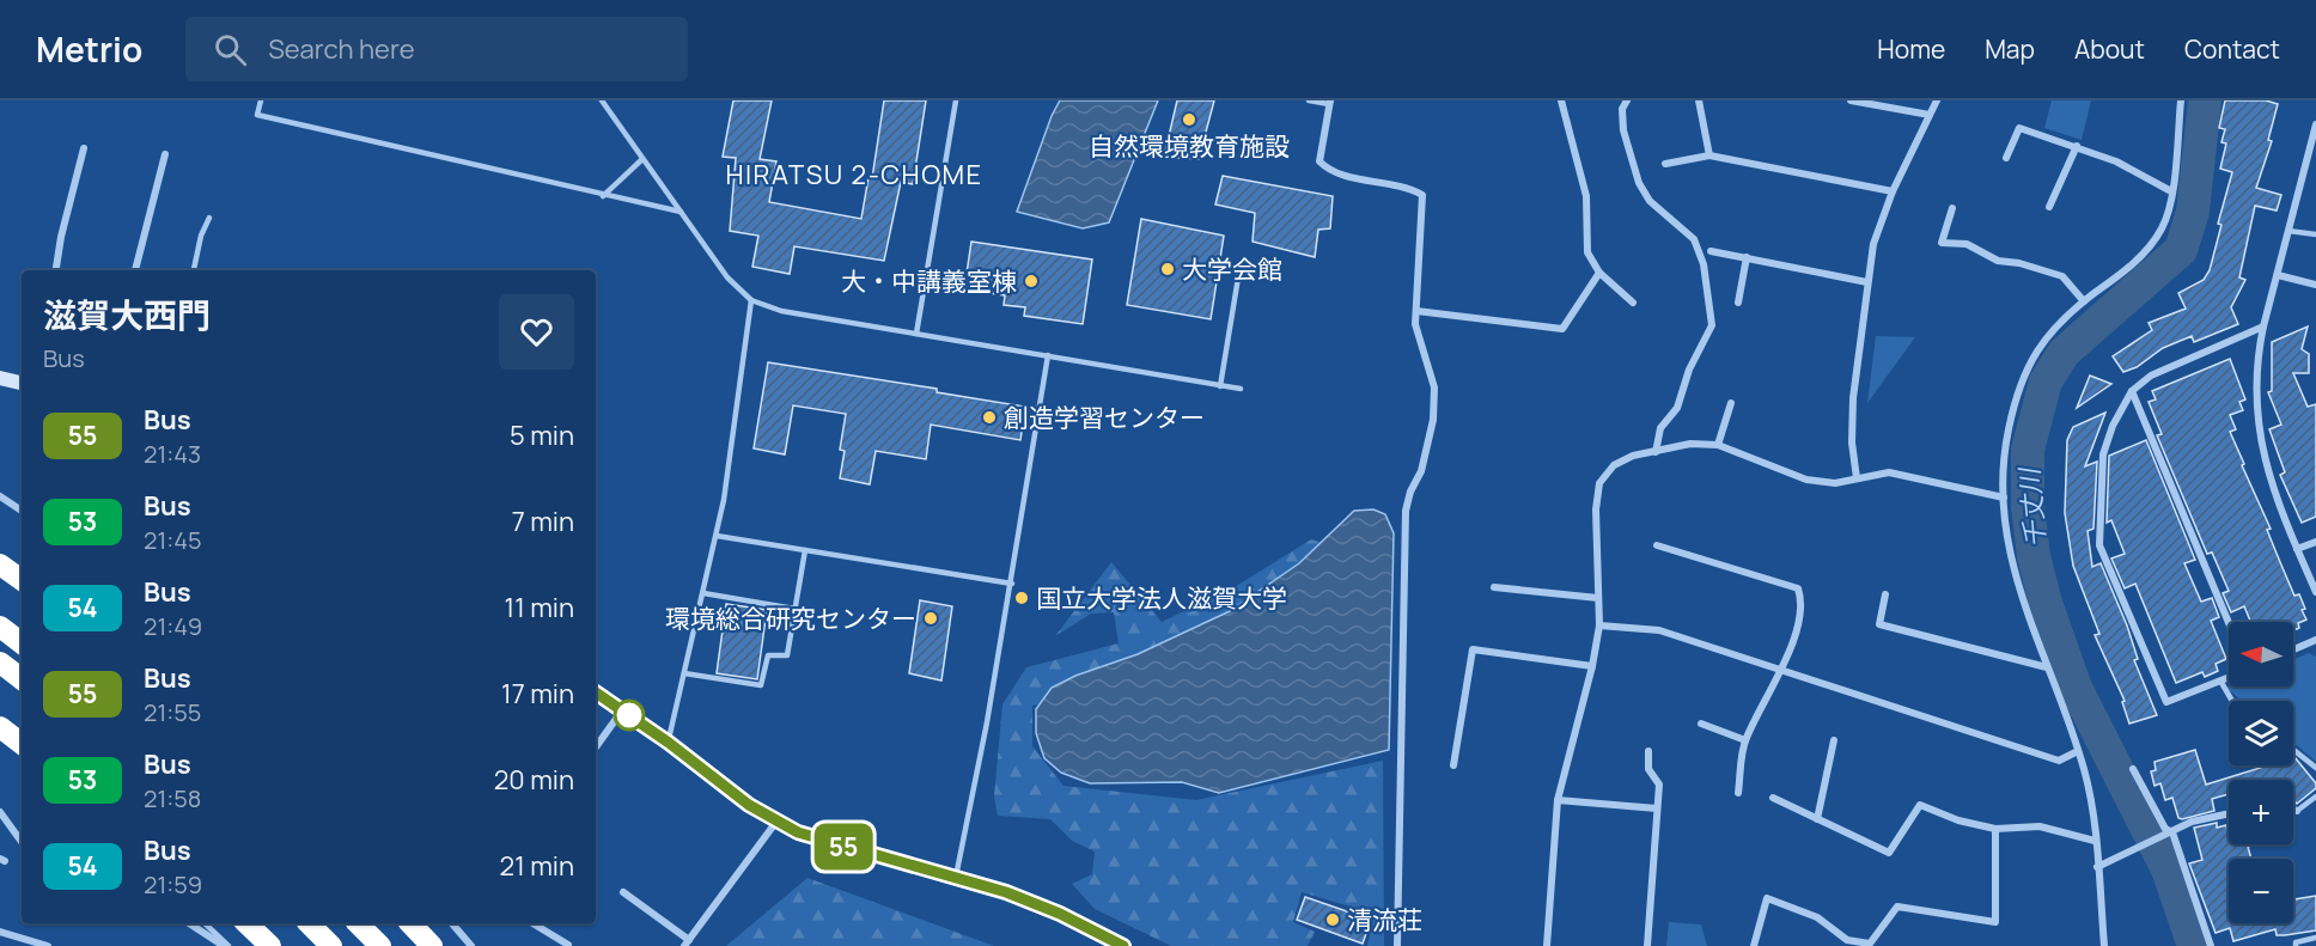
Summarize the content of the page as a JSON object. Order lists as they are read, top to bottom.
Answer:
{
  "districts": ["HIRATSU 2-CHOME"],
  "water": ["千丈川"],
  "places": [
    "自然環境教育施設",
    "大学会館",
    "大・中講義室棟",
    "創造学習センター",
    "国立大学法人滋賀大学",
    "環境総合研究センター",
    "清流荘"
  ],
  "lines": ["bus line 55"],
  "north": "left",
  "page": {
    "header": "Metrio",
    "search": "Search here",
    "nav": [
      "Home",
      "Map",
      "About",
      "Contact"
    ],
    "on_map": "55",
    "heading": ["滋賀大西門", "Bus"],
    "list": [
      {
        "mark": "55",
        "name": "Bus",
        "note": "21:43",
        "value": "5 min"
      },
      {
        "mark": "53",
        "name": "Bus",
        "note": "21:45",
        "value": "7 min"
      },
      {
        "mark": "54",
        "name": "Bus",
        "note": "21:49",
        "value": "11 min"
      },
      {
        "mark": "55",
        "name": "Bus",
        "note": "21:55",
        "value": "17 min"
      },
      {
        "mark": "53",
        "name": "Bus",
        "note": "21:58",
        "value": "20 min"
      },
      {
        "mark": "54",
        "name": "Bus",
        "note": "21:59",
        "value": "21 min"
      }
    ],
    "map_buttons": ["+", "−"]
  }
}
